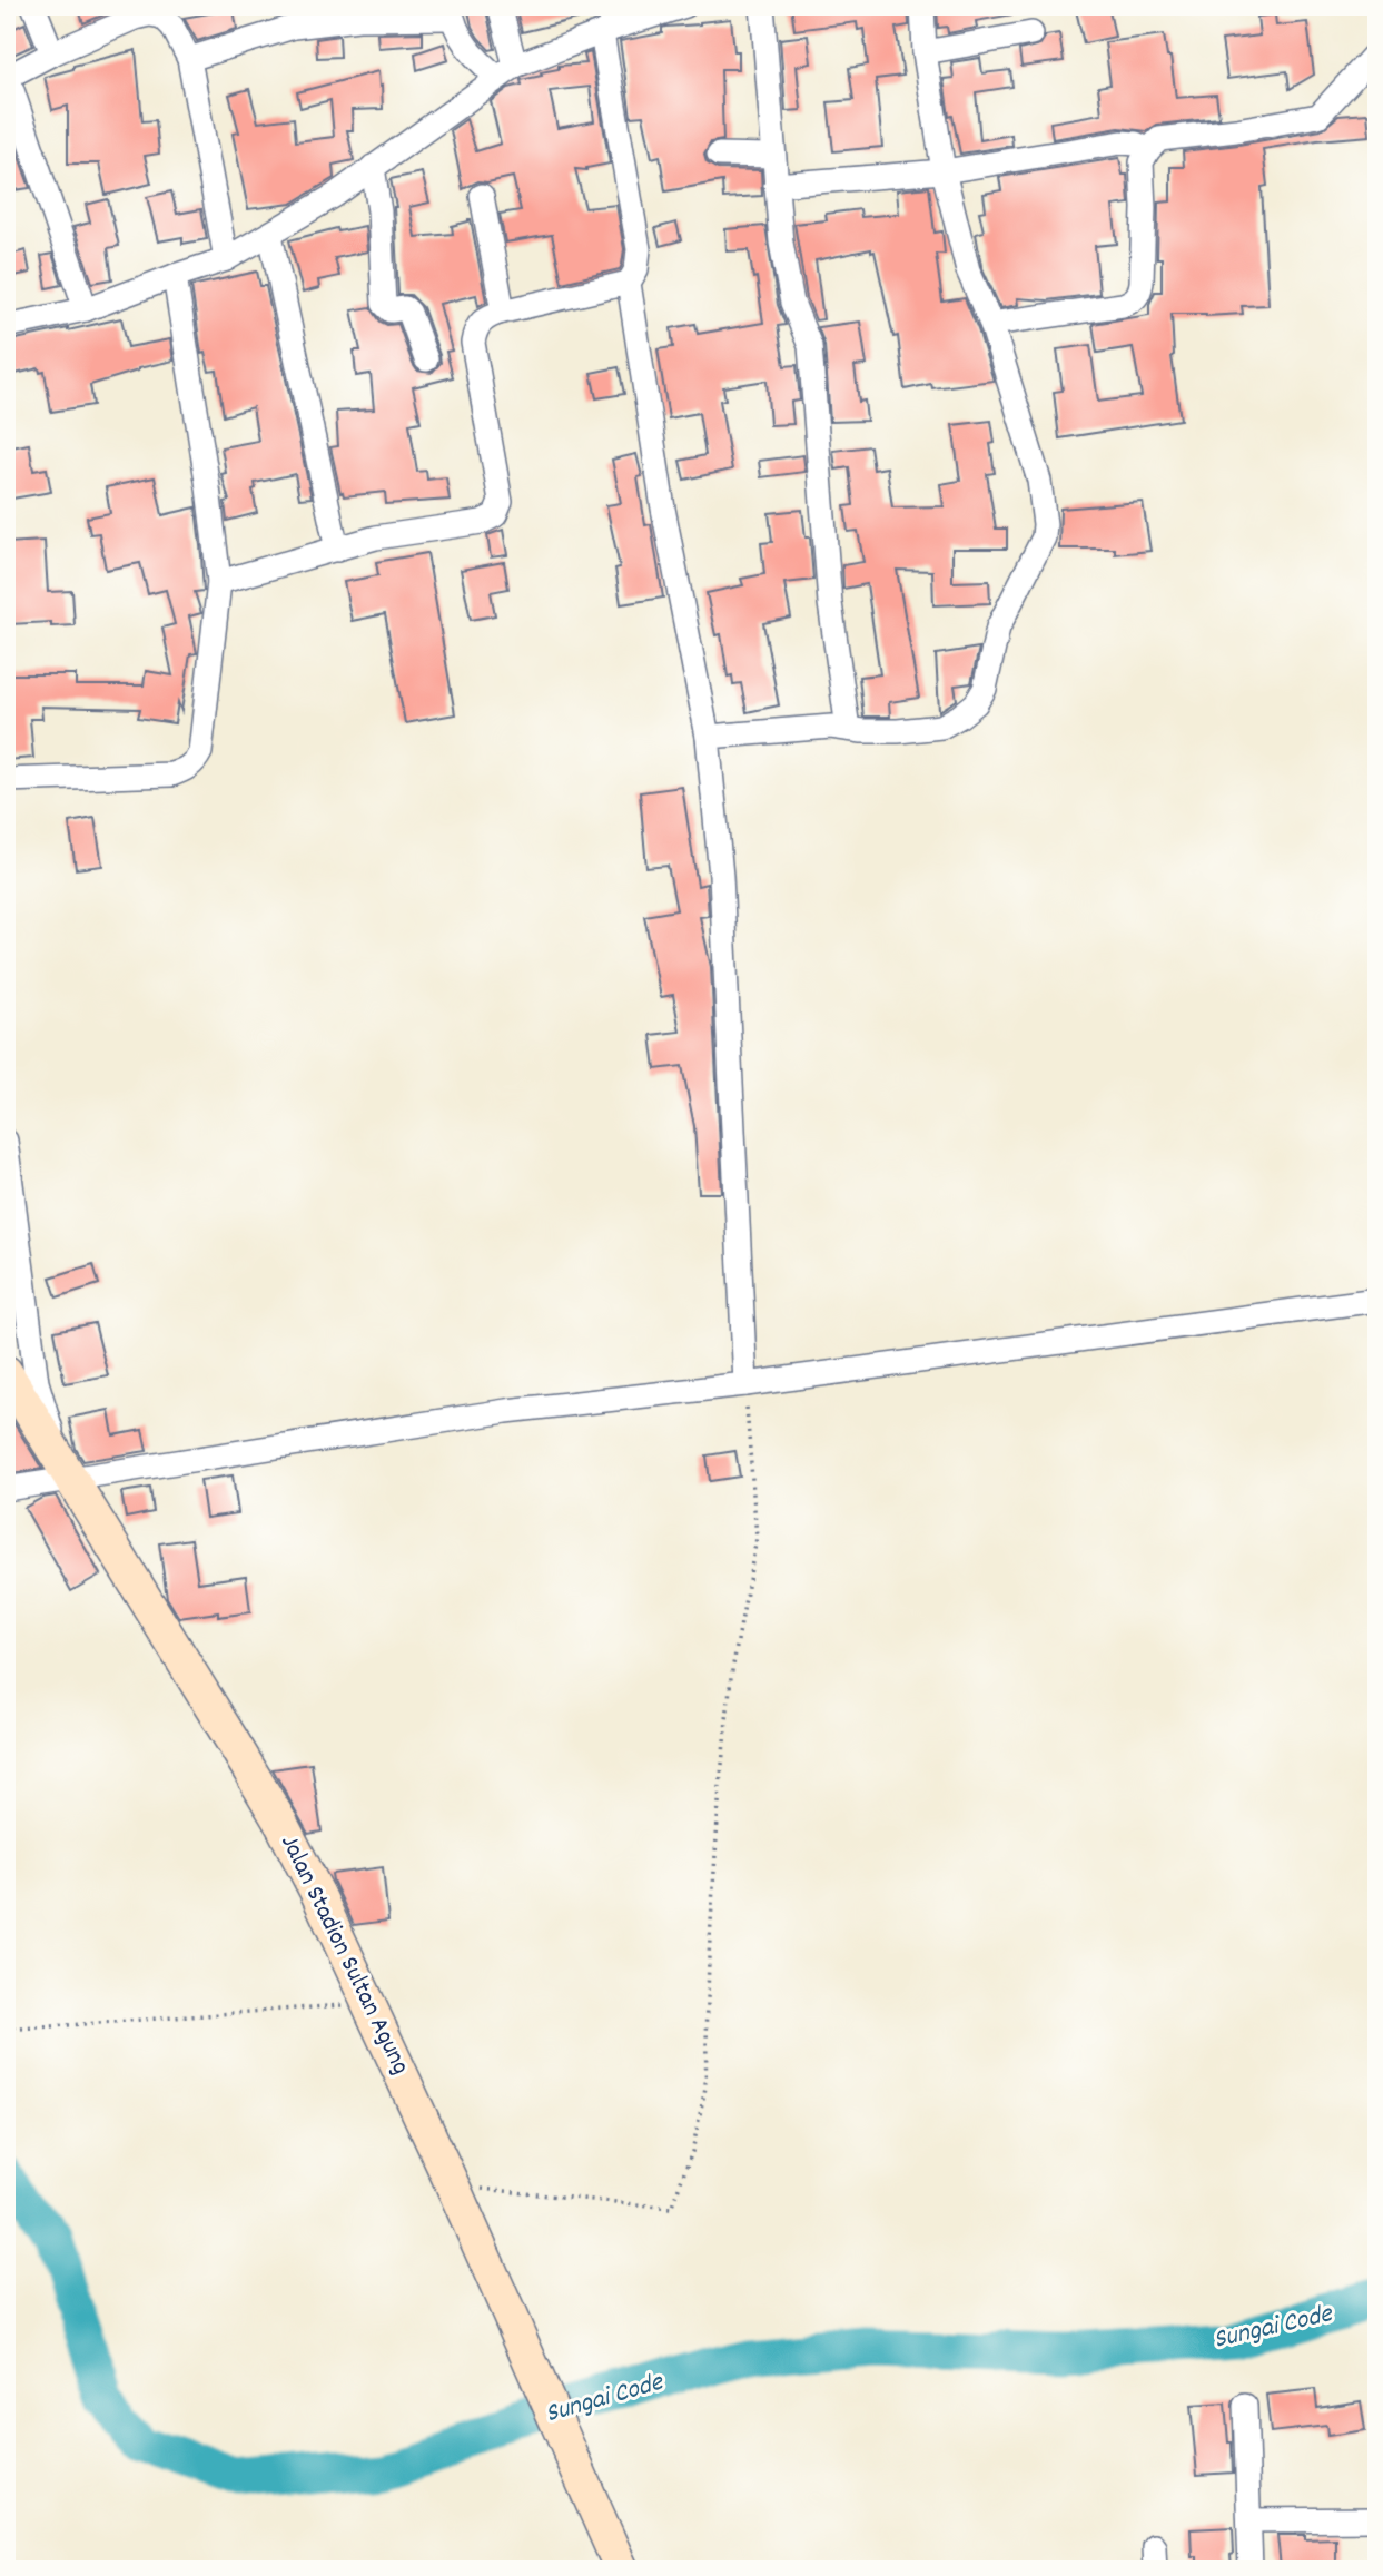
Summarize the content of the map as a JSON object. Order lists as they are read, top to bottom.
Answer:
{
  "streets": {
    "main road": ["Jalan Stadion Sultan Agung"]
  },
  "water": ["Sungai Code"]
}
